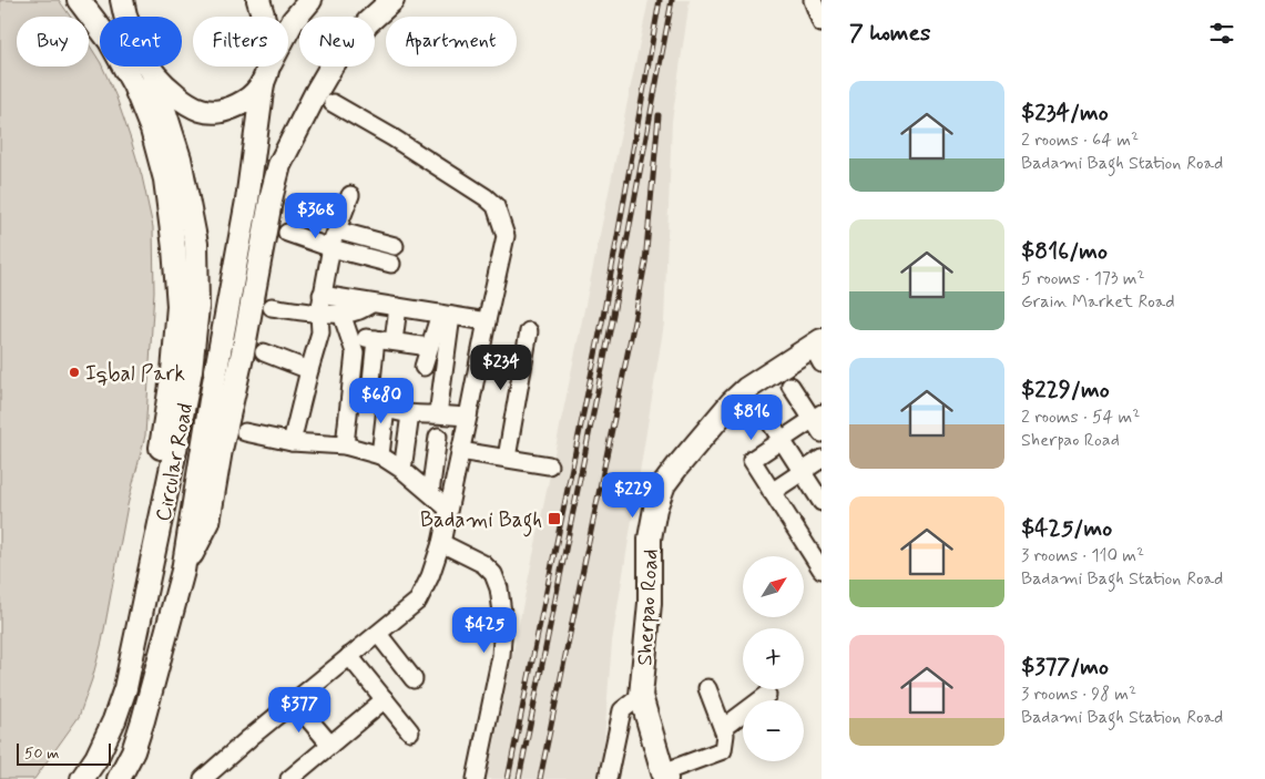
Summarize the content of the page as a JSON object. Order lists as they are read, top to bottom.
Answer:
{
  "streets": {
    "main road": ["Circular Road", "Sherpao Road"]
  },
  "places": {
    "other": ["Iqbal Park"],
    "transit": ["Badami Bagh"]
  },
  "scale_bar": "50 m",
  "north": "top right",
  "page": {
    "heading": "7 homes",
    "chip": [
      "Buy",
      "Rent",
      "Filters",
      "New",
      "Apartment"
    ],
    "list": [
      {
        "name": "$234/mo",
        "note": "2 rooms · 64 m² · Badami Bagh Station Road"
      },
      {
        "name": "$816/mo",
        "note": "5 rooms · 173 m² · Grain Market Road"
      },
      {
        "name": "$229/mo",
        "note": "2 rooms · 54 m² · Sherpao Road"
      },
      {
        "name": "$425/mo",
        "note": "3 rooms · 110 m² · Badami Bagh Station Road"
      },
      {
        "name": "$377/mo",
        "note": "3 rooms · 98 m² · Badami Bagh Station Road"
      }
    ],
    "price": [
      "$368",
      "$234",
      "$680",
      "$816",
      "$229",
      "$425",
      "$377"
    ],
    "map_buttons": ["+", "−"],
    "scale": "50 m"
  }
}
